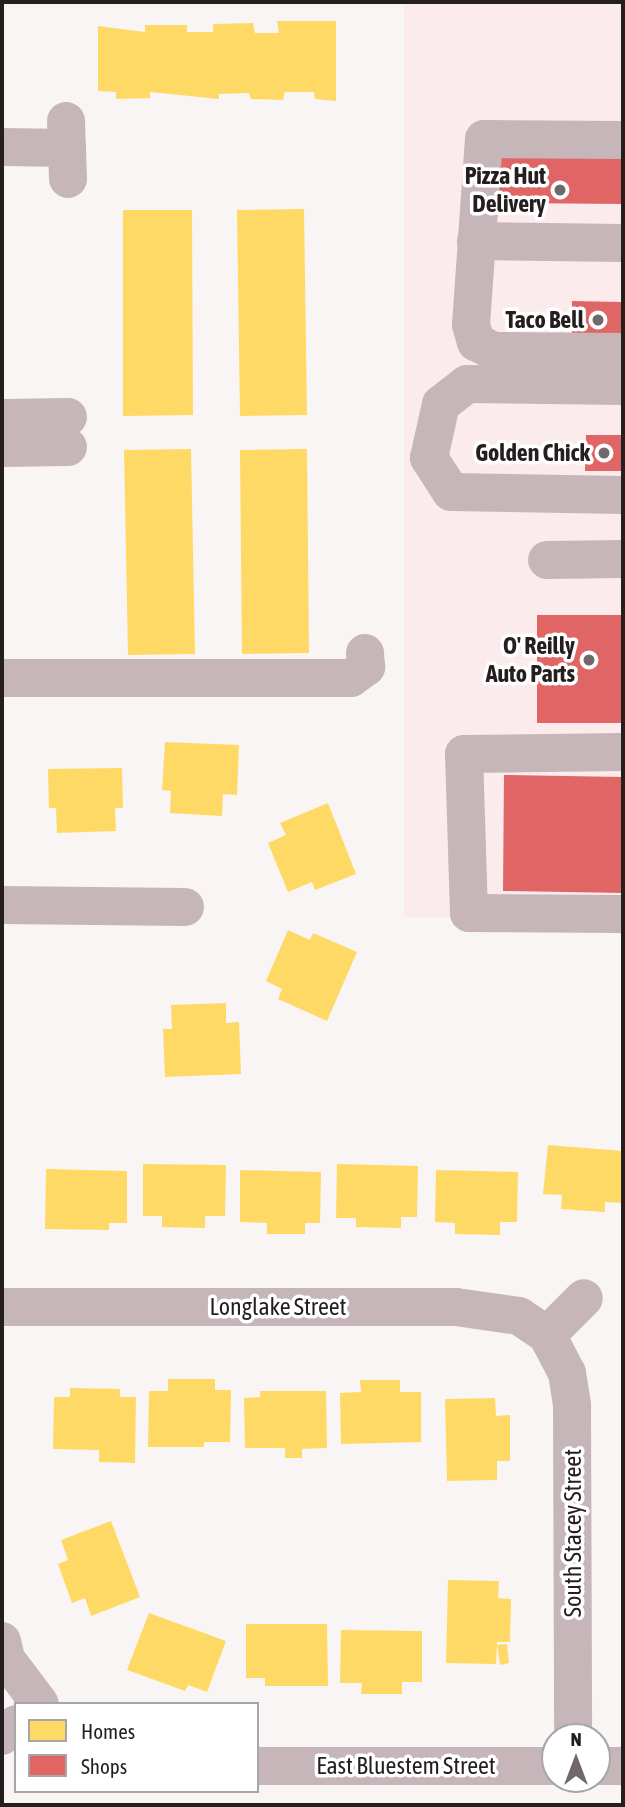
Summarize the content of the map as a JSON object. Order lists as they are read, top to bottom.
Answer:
{
  "streets": {
    "street": ["Longlake Street", "South Stacey Street", "East Bluestem Street"]
  },
  "crossings": [
    ["Longlake Street", "South Stacey Street"]
  ],
  "places": [
    "Pizza Hut Delivery",
    "Taco Bell",
    "Golden Chick",
    "O' Reilly Auto Parts"
  ],
  "legend": ["Homes", "Shops"],
  "north": "top"
}
